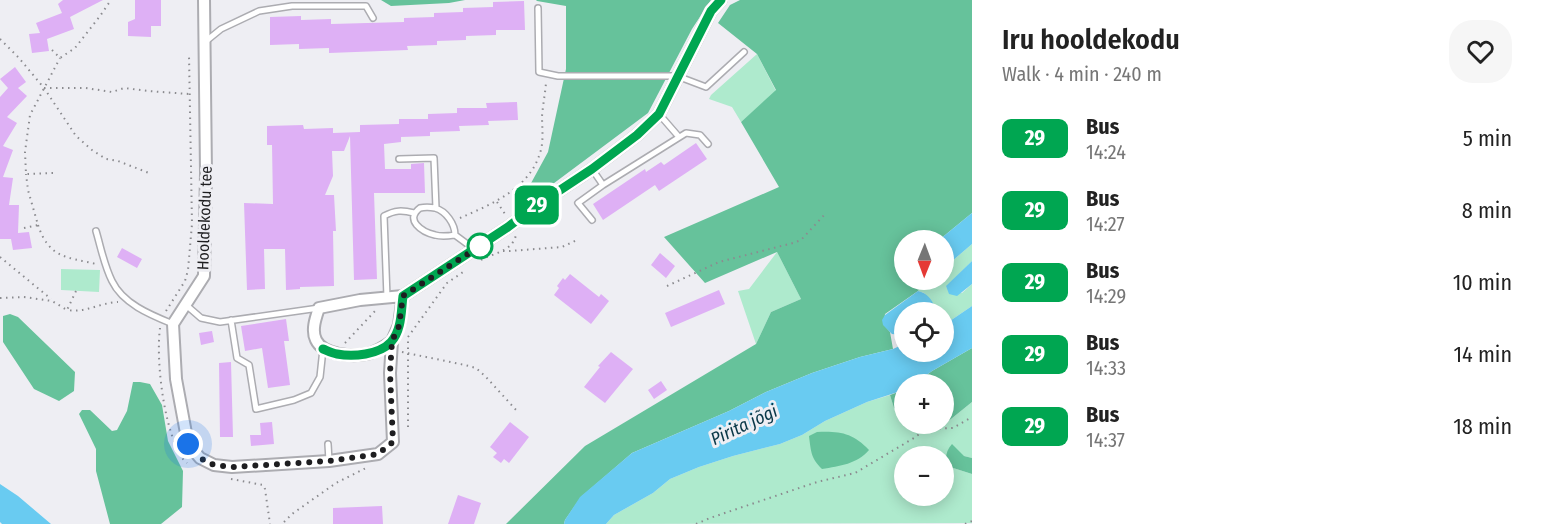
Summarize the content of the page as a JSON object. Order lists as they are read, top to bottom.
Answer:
{
  "streets": {
    "street": ["Hooldekodu tee"]
  },
  "water": ["Pirita jõgi"],
  "lines": ["bus line 29"],
  "north": "bottom",
  "page": {
    "on_map": "29",
    "heading": ["Iru hooldekodu", "Walk · 4 min · 240 m"],
    "list": [
      {
        "mark": "29",
        "name": "Bus",
        "note": "14:24",
        "value": "5 min"
      },
      {
        "mark": "29",
        "name": "Bus",
        "note": "14:27",
        "value": "8 min"
      },
      {
        "mark": "29",
        "name": "Bus",
        "note": "14:29",
        "value": "10 min"
      },
      {
        "mark": "29",
        "name": "Bus",
        "note": "14:33",
        "value": "14 min"
      },
      {
        "mark": "29",
        "name": "Bus",
        "note": "14:37",
        "value": "18 min"
      }
    ],
    "map_buttons": ["+", "−"]
  }
}
